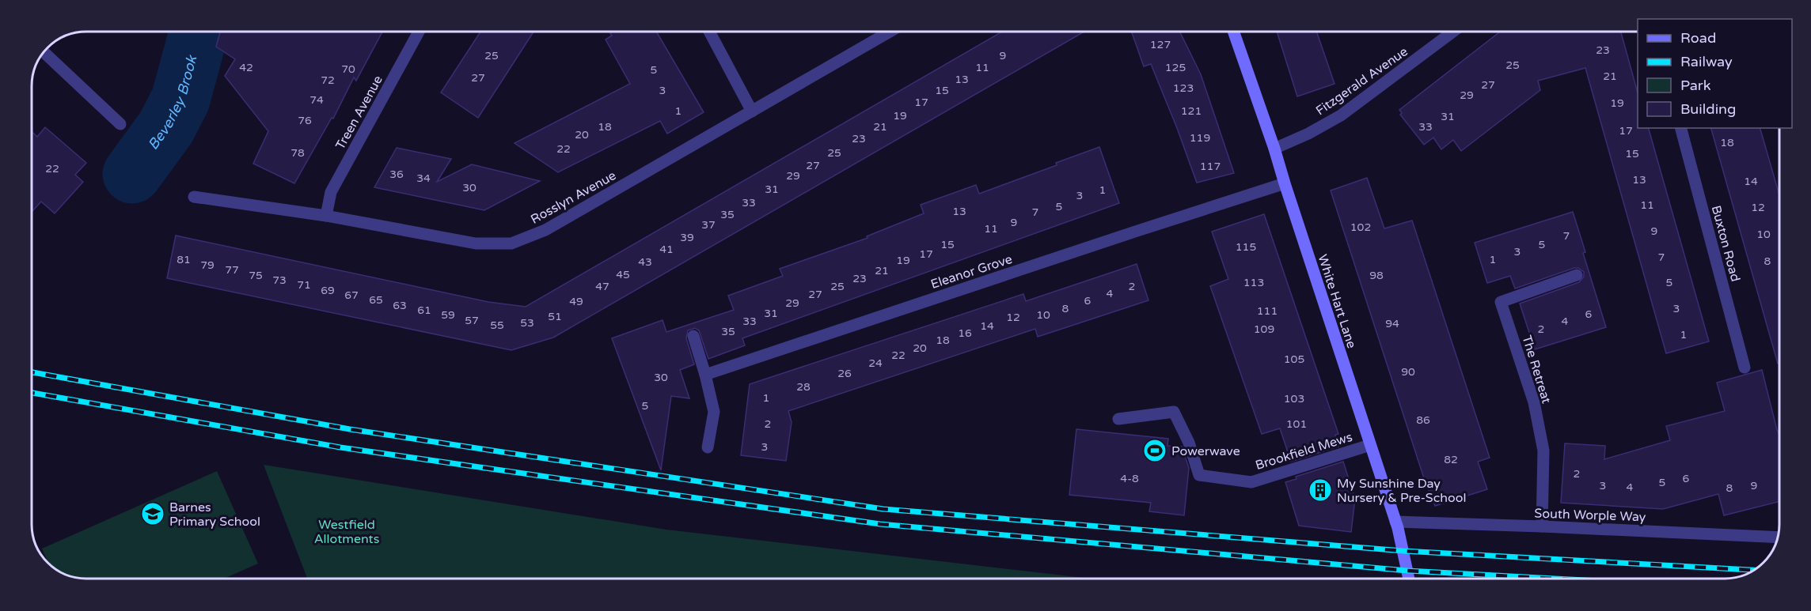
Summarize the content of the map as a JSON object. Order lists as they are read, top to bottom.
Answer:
{
  "streets": {
    "street": [
      "Fitzgerald Avenue",
      "Treen Avenue",
      "Rosslyn Avenue",
      "Buxton Road",
      "Eleanor Grove",
      "White Hart Lane",
      "The Retreat",
      "Brookfield Mews",
      "South Worple Way"
    ]
  },
  "crossings": [
    ["Fitzgerald Avenue", "White Hart Lane"],
    ["Treen Avenue", "Rosslyn Avenue"],
    ["Eleanor Grove", "White Hart Lane"],
    ["White Hart Lane", "Brookfield Mews"],
    ["White Hart Lane", "South Worple Way"],
    ["The Retreat", "South Worple Way"]
  ],
  "water": ["Beverley Brook"],
  "parks": ["Westfield Allotments"],
  "places": {
    "sports": ["Powerwave"],
    "building": ["My Sunshine Day Nursery & Pre-School"],
    "school or university": ["Barnes Primary School"]
  },
  "house_numbers": [
    "127",
    "23",
    "25",
    "9",
    "25",
    "42",
    "11",
    "125",
    "70",
    "5",
    "21",
    "27",
    "13",
    "72",
    "27",
    "123",
    "3",
    "15",
    "29",
    "74",
    "17",
    "19",
    "1",
    "121",
    "19",
    "31",
    "76",
    "18",
    "21",
    "33",
    "17",
    "20",
    "119",
    "23",
    "18",
    "22",
    "78",
    "25",
    "15",
    "27",
    "117",
    "22",
    "36",
    "29",
    "34",
    "13",
    "14",
    "30",
    "31",
    "1",
    "3",
    "33",
    "11",
    "5",
    "12",
    "13",
    "7",
    "35",
    "9",
    "37",
    "102",
    "11",
    "9",
    "10",
    "7",
    "39",
    "15",
    "5",
    "115",
    "41",
    "3",
    "17",
    "7",
    "81",
    "1",
    "19",
    "8",
    "43",
    "79",
    "77",
    "21",
    "45",
    "75",
    "98",
    "23",
    "73",
    "113",
    "5",
    "71",
    "47",
    "25",
    "2",
    "69",
    "4",
    "27",
    "67",
    "65",
    "6",
    "49",
    "29",
    "63",
    "8",
    "3",
    "61",
    "111",
    "31",
    "6",
    "59",
    "10",
    "51",
    "12",
    "57",
    "33",
    "4",
    "53",
    "94",
    "55",
    "14",
    "109",
    "2",
    "35",
    "16",
    "1",
    "18",
    "20",
    "22",
    "105",
    "24",
    "90",
    "26",
    "30",
    "28",
    "1",
    "103",
    "5",
    "86",
    "2",
    "101",
    "3",
    "82",
    "2",
    "4-8",
    "6",
    "5",
    "3",
    "9",
    "4",
    "8"
  ],
  "legend": [
    "Road",
    "Railway",
    "Park",
    "Building"
  ]
}
